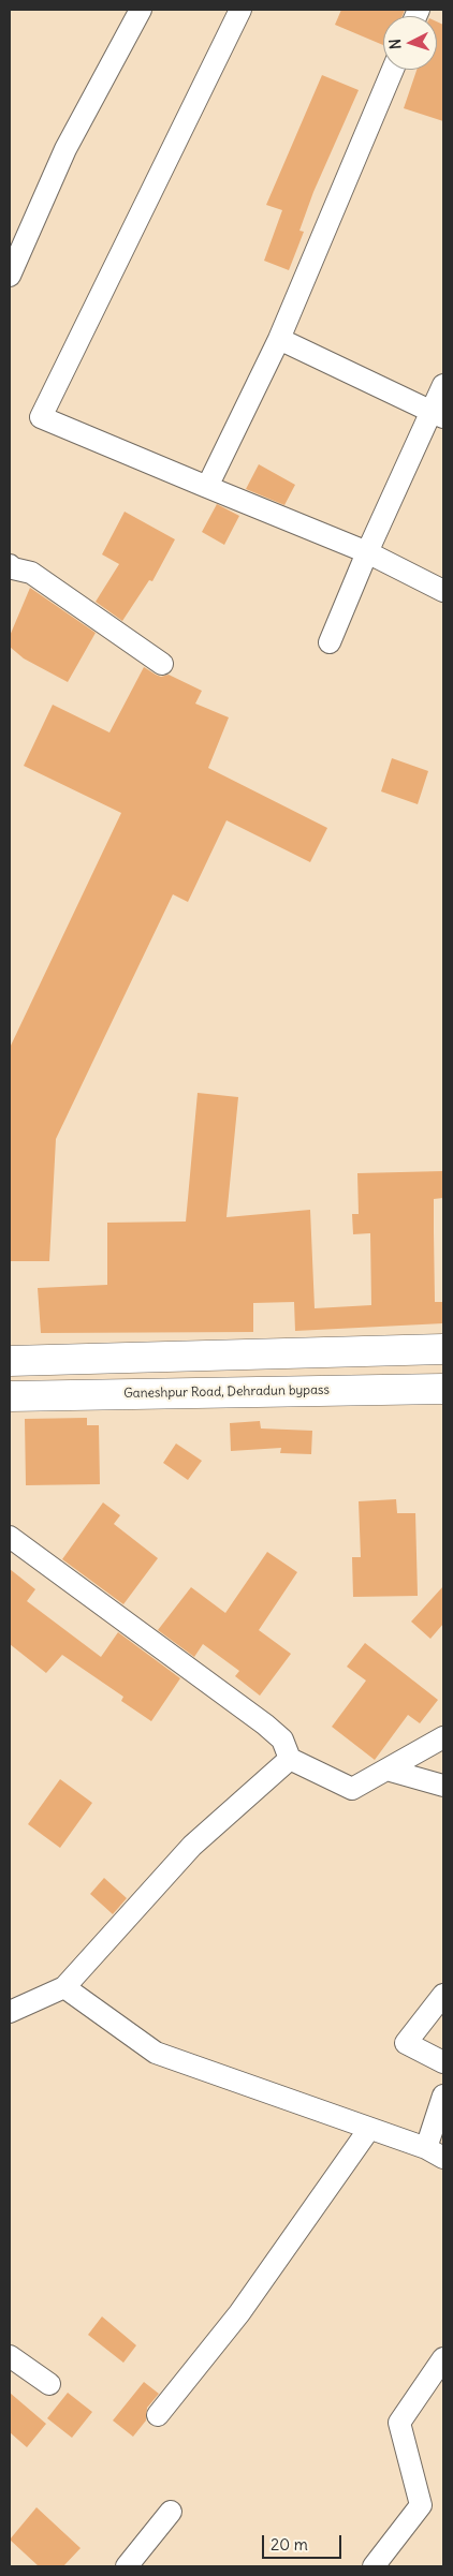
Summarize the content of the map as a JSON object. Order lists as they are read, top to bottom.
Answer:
{
  "streets": {
    "main road": ["Ganeshpur Road, Dehradun bypass"]
  },
  "scale_bar": "20 m",
  "north": "left"
}
